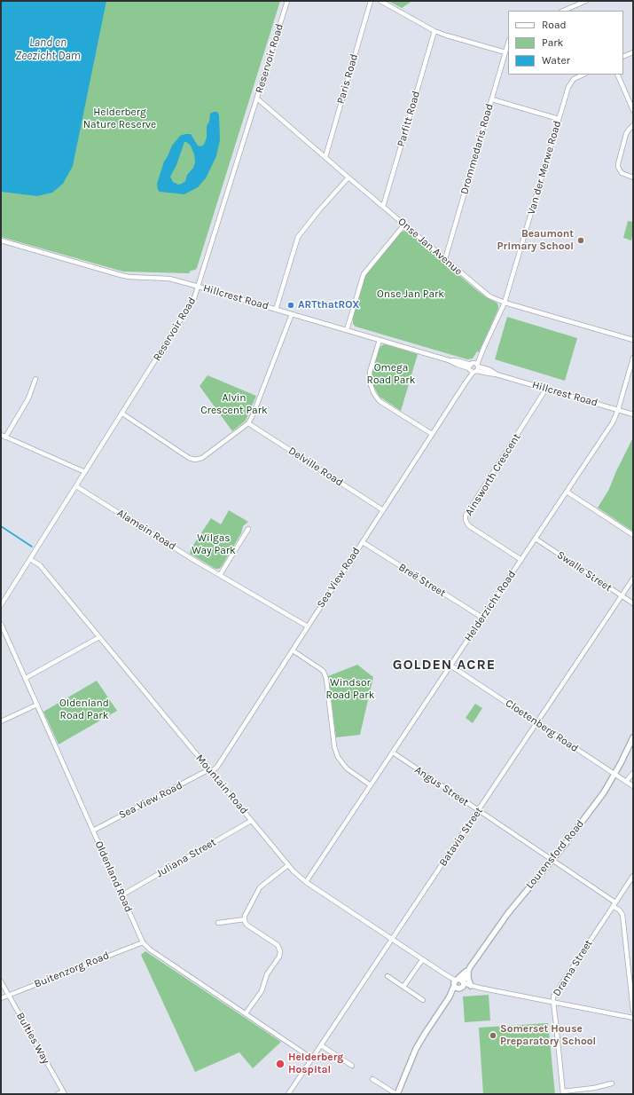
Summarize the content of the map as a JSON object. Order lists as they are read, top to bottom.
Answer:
{
  "streets": {
    "street": [
      "Reservoir Road",
      "Paris Road",
      "Parfitt Road",
      "Drommedaris Road",
      "Van der Merwe Road",
      "Onse Jan Avenue",
      "Hillcrest Road",
      "Delville Road",
      "Ainsworth Crescent",
      "Alamein Road",
      "Swalle Street",
      "Sea View Road",
      "Breë Street",
      "Helderzicht Road",
      "Cloetenberg Road",
      "Mountain Road",
      "Angus Street",
      "Batavia Street",
      "Lourensford Road",
      "Juliana Street",
      "Oldenland Road",
      "Drama Street",
      "Buitenzorg Road",
      "Bulties Way"
    ]
  },
  "crossings": [
    ["Reservoir Road", "Onse Jan Avenue"],
    ["Reservoir Road", "Hillcrest Road"],
    ["Reservoir Road", "Alamein Road"],
    ["Reservoir Road", "Mountain Road"],
    ["Paris Road", "Onse Jan Avenue"],
    ["Parfitt Road", "Onse Jan Avenue"],
    ["Drommedaris Road", "Onse Jan Avenue"],
    ["Van der Merwe Road", "Onse Jan Avenue"],
    ["Van der Merwe Road", "Hillcrest Road"],
    ["Van der Merwe Road", "Sea View Road"],
    ["Hillcrest Road", "Ainsworth Crescent"],
    ["Hillcrest Road", "Sea View Road"],
    ["Hillcrest Road", "Helderzicht Road"],
    ["Delville Road", "Sea View Road"],
    ["Ainsworth Crescent", "Helderzicht Road"],
    ["Alamein Road", "Sea View Road"],
    ["Swalle Street", "Helderzicht Road"],
    ["Swalle Street", "Batavia Street"],
    ["Sea View Road", "Breë Street"],
    ["Sea View Road", "Mountain Road"],
    ["Sea View Road", "Oldenland Road"],
    ["Breë Street", "Helderzicht Road"],
    ["Helderzicht Road", "Cloetenberg Road"],
    ["Helderzicht Road", "Mountain Road"],
    ["Helderzicht Road", "Angus Street"],
    ["Cloetenberg Road", "Batavia Street"],
    ["Cloetenberg Road", "Lourensford Road"],
    ["Mountain Road", "Batavia Street"],
    ["Mountain Road", "Lourensford Road"],
    ["Mountain Road", "Juliana Street"],
    ["Mountain Road", "Drama Street"],
    ["Angus Street", "Batavia Street"],
    ["Angus Street", "Lourensford Road"],
    ["Angus Street", "Drama Street"],
    ["Batavia Street", "Oldenland Road"],
    ["Juliana Street", "Oldenland Road"],
    ["Oldenland Road", "Buitenzorg Road"],
    ["Buitenzorg Road", "Bulties Way"]
  ],
  "districts": ["GOLDEN ACRE"],
  "water": ["Land en Zeezicht Dam"],
  "parks": [
    "Helderberg Nature Reserve",
    "Onse Jan Park",
    "Omega Road Park",
    "Alvin Crescent Park",
    "Wilgas Way Park",
    "Windsor Road Park",
    "Oldenland Road Park"
  ],
  "places": [
    "Beaumont Primary School",
    "ARTthatROX",
    "Somerset House Preparatory School",
    "Helderberg Hospital"
  ],
  "legend": ["Road", "Park", "Water"]
}
